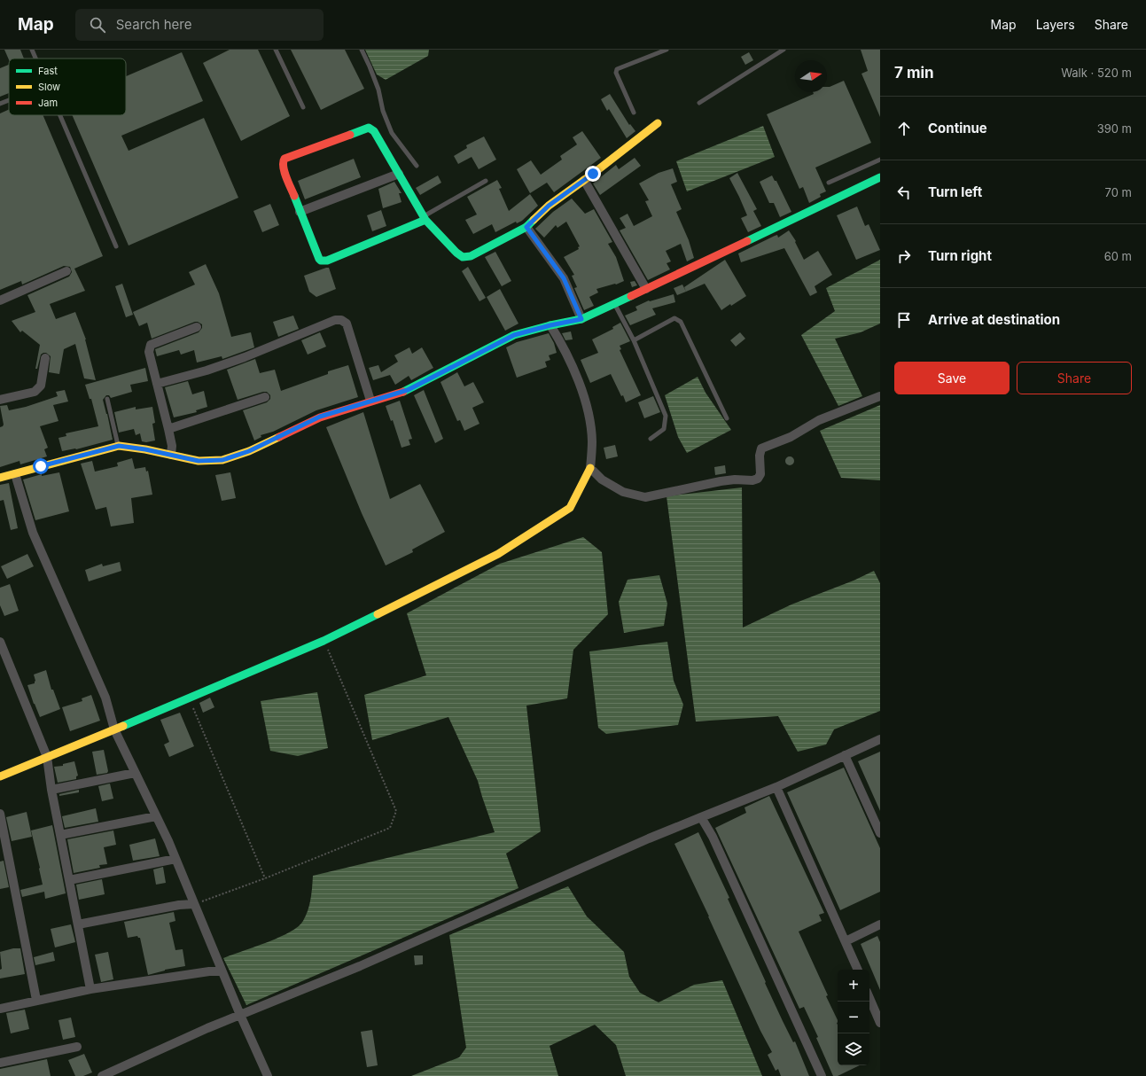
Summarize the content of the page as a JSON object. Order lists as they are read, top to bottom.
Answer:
{
  "legend": ["Fast", "Slow", "Jam"],
  "north": "right",
  "page": {
    "header": "Map",
    "search": "Search here",
    "nav": ["Map", "Layers", "Share"],
    "heading": ["7 min", "Walk · 520 m"],
    "list": [
      ["Continue", "390 m"],
      ["Turn left", "70 m"],
      ["Turn right", "60 m"],
      "Arrive at destination"
    ],
    "buttons": ["Save", "Share"],
    "map_buttons": ["+", "−"]
  }
}
